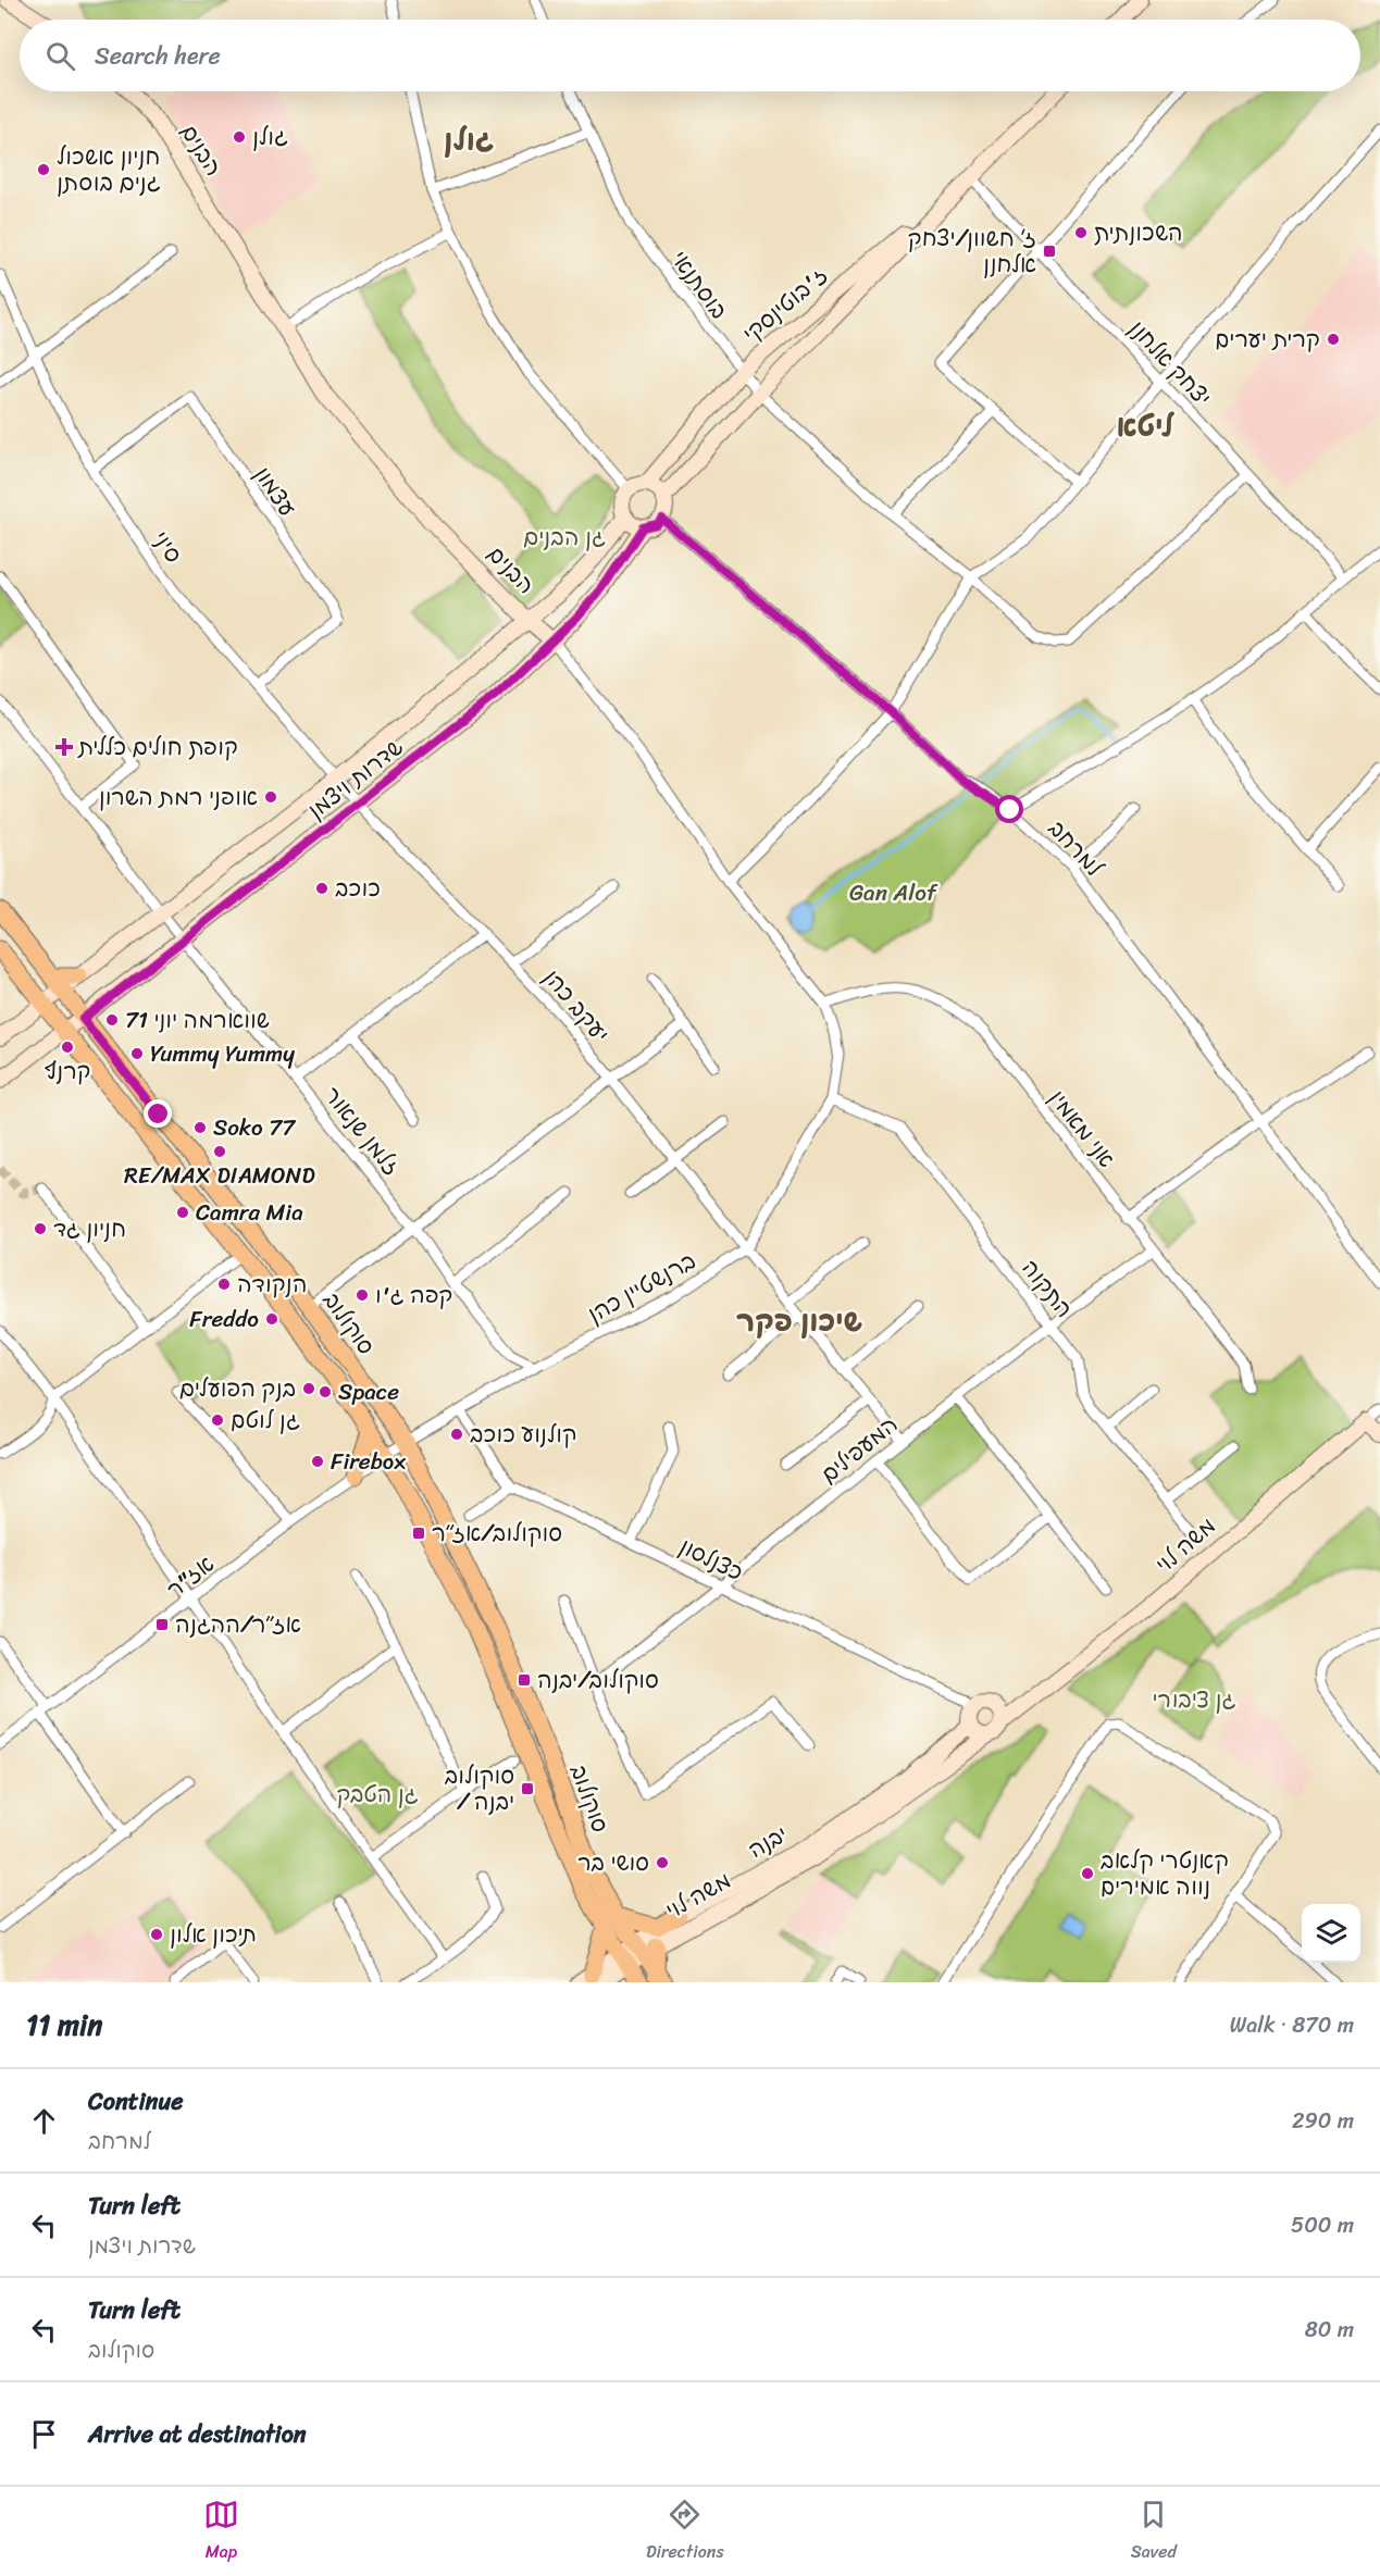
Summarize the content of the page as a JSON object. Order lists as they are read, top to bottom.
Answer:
{
  "streets": {
    "main road": ["סוקולוב"],
    "street": [
      "הבנים",
      "בוסתנאי",
      "ז'בוטינסקי",
      "יצחק אלחנן",
      "עצמון",
      "סיני",
      "שדרות ויצמן",
      "למרחב",
      "יעקב כהן",
      "אני מאמין",
      "זלמן שנאור",
      "ברנשטיין כהן",
      "התקוה",
      "המעפילים",
      "משה לוי",
      "כצנלסון",
      "אז\"ר",
      "יבנה"
    ]
  },
  "crossings": [
    ["הבנים", "שדרות ויצמן"],
    ["הבנים", "אני מאמין"],
    ["הבנים", "ברנשטיין כהן"],
    ["הבנים", "התקוה"],
    ["בוסתנאי", "ז'בוטינסקי"],
    ["בוסתנאי", "יצחק אלחנן"],
    ["ז'בוטינסקי", "יצחק אלחנן"],
    ["ז'בוטינסקי", "שדרות ויצמן"],
    ["ז'בוטינסקי", "למרחב"],
    ["עצמון", "סיני"],
    ["סיני", "שדרות ויצמן"],
    ["סיני", "יעקב כהן"],
    ["שדרות ויצמן", "למרחב"],
    ["שדרות ויצמן", "יעקב כהן"],
    ["שדרות ויצמן", "זלמן שנאור"],
    ["שדרות ויצמן", "סוקולוב"],
    ["יעקב כהן", "ברנשטיין כהן"],
    ["יעקב כהן", "המעפילים"],
    ["אני מאמין", "המעפילים"],
    ["זלמן שנאור", "ברנשטיין כהן"],
    ["ברנשטיין כהן", "התקוה"],
    ["ברנשטיין כהן", "סוקולוב"],
    ["ברנשטיין כהן", "אז\"ר"],
    ["התקוה", "המעפילים"],
    ["סוקולוב", "משה לוי"],
    ["סוקולוב", "אז\"ר"],
    ["סוקולוב", "יבנה"],
    ["המעפילים", "כצנלסון"],
    ["משה לוי", "כצנלסון"],
    ["משה לוי", "יבנה"],
    ["כצנלסון", "יבנה"]
  ],
  "districts": ["גולן", "ליטא", "שיכון פקר"],
  "parks": [
    "גן הבנים",
    "Gan Alof",
    "גן ציבורי",
    "גן הטבק"
  ],
  "places": {
    "other": [
      "גולן",
      "חניון אשכול גנים בוסתן",
      "השכונתית",
      "קרית יערים",
      "אופני רמת השרון",
      "כוכב",
      "שווארמה יוני 71",
      "קרנף",
      "Yummy Yummy",
      "Soko 77",
      "RE/MAX DIAMOND",
      "Camra Mia",
      "חניון גד",
      "הנקודה",
      "קפה ג'ו",
      "Freddo",
      "בנק הפועלים",
      "Space",
      "גן לוטם",
      "קולנוע כוכב",
      "Firebox",
      "סושי בר",
      "קאנטרי קלאב נווה אמירים",
      "תיכון אלון"
    ],
    "transit": [
      "ז׳ חשוון/יצחק אלחנן",
      "סוקולוב/אז״ר",
      "אז״ר/ההגנה",
      "סוקולוב/יבנה",
      "סוקולוב / יבנה"
    ],
    "health": ["קופת חולים כללית"]
  },
  "page": {
    "search": "Search here",
    "heading": ["11 min", "Walk · 870 m"],
    "list": [
      ["Continue", "למרחב", "290 m"],
      ["Turn left", "שדרות ויצמן", "500 m"],
      ["Turn left", "סוקולוב", "80 m"],
      "Arrive at destination"
    ],
    "nav": ["Map", "Directions", "Saved"]
  }
}
